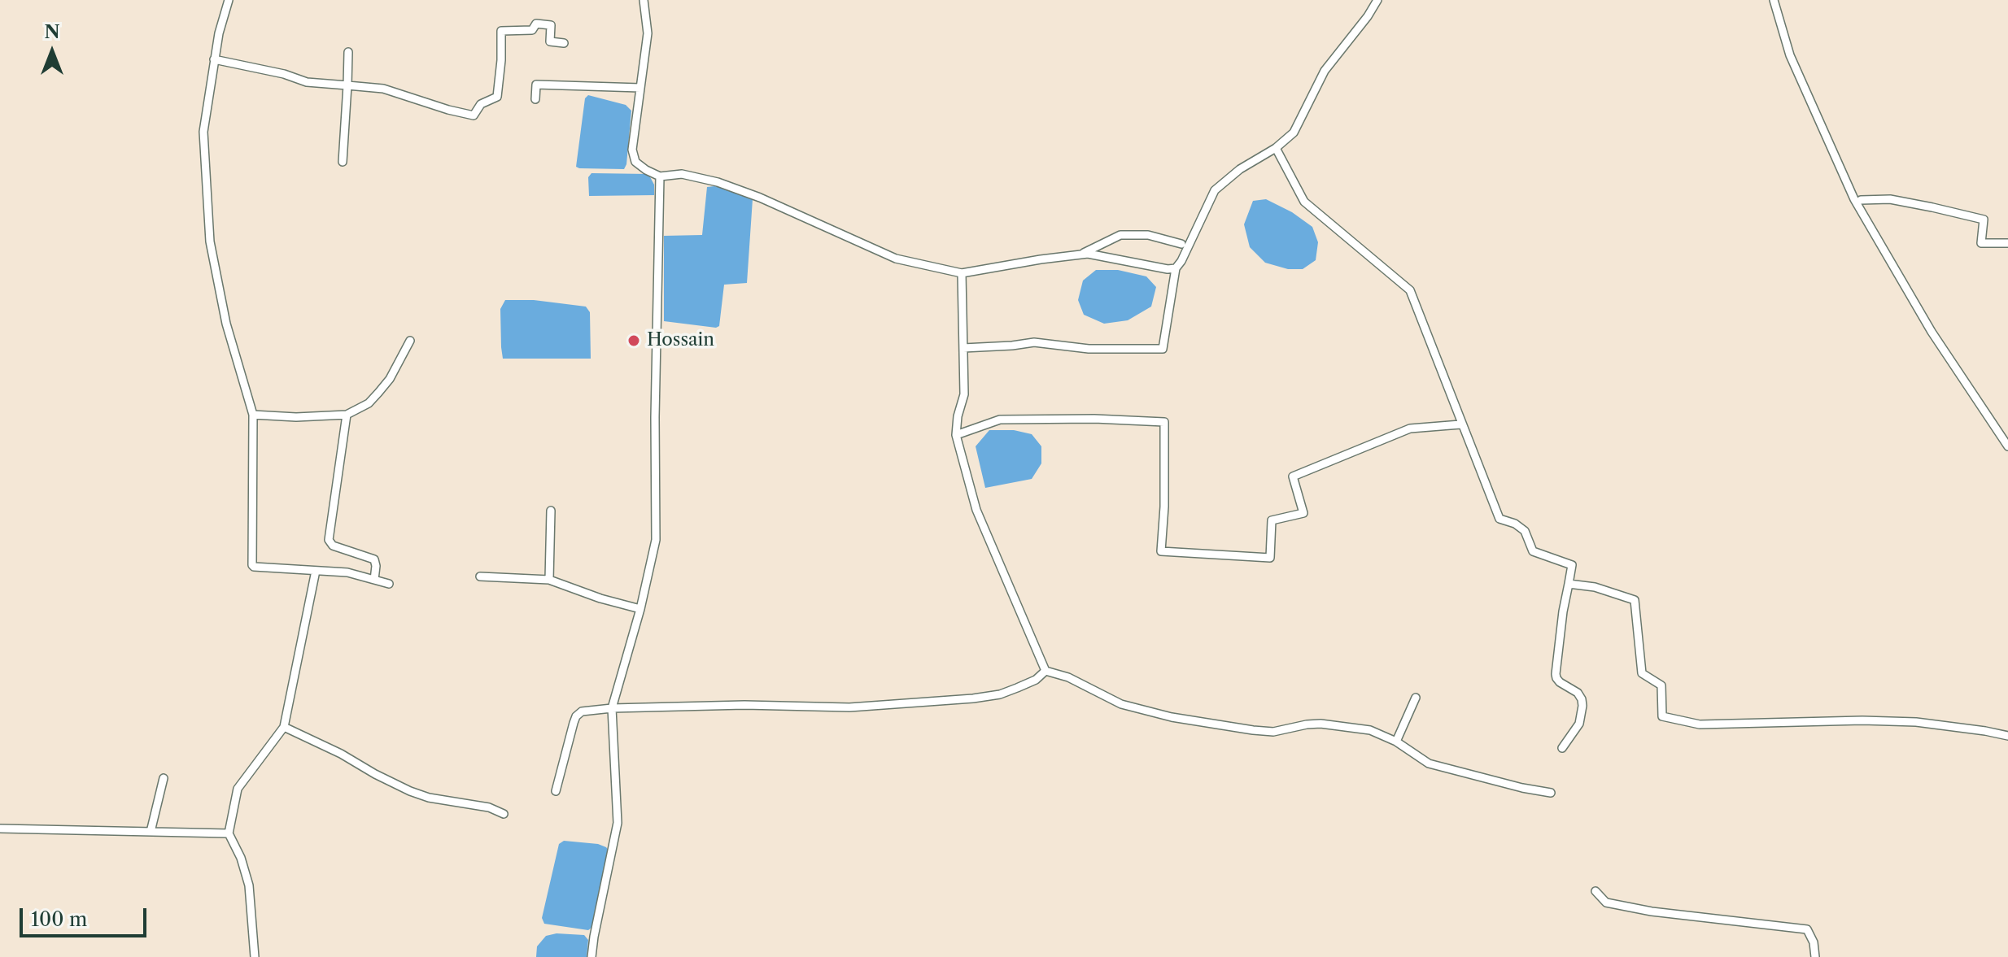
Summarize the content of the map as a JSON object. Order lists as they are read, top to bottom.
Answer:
{
  "places": ["Hossain"],
  "scale_bar": "100 m",
  "north": "top"
}
